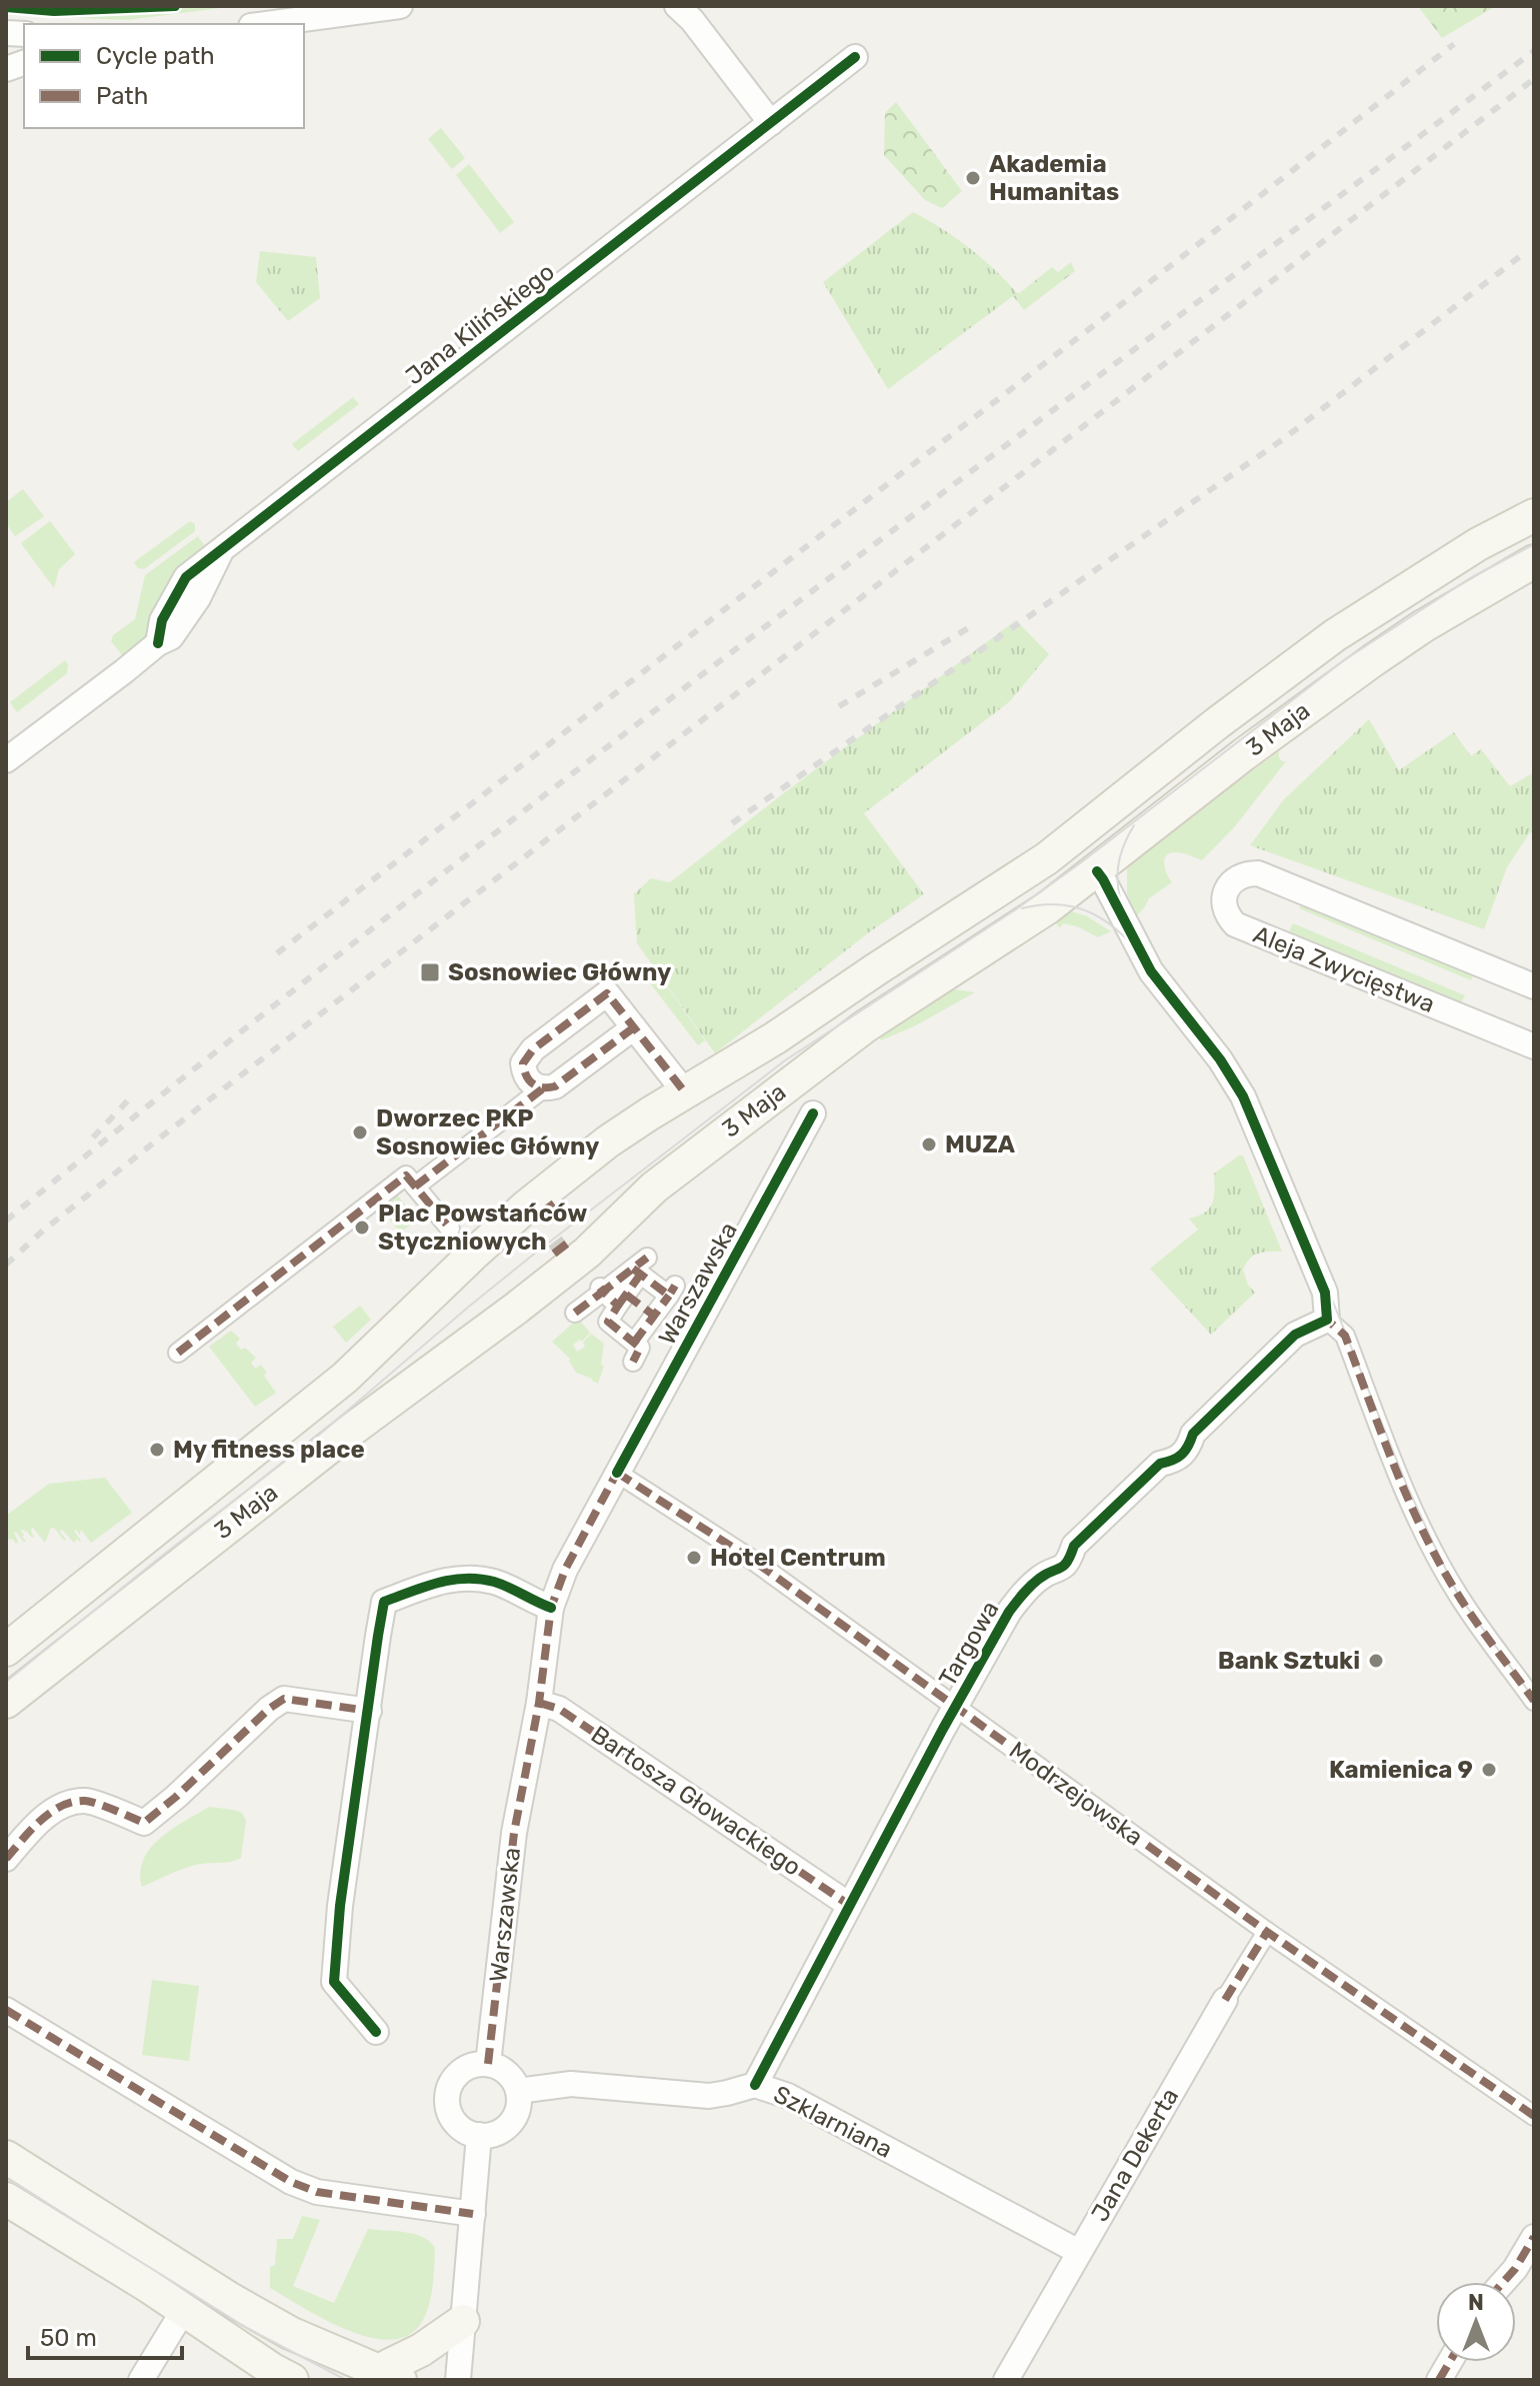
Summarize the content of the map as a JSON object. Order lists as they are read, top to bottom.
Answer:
{
  "streets": {
    "main road": ["3 Maja"],
    "street": [
      "Jana Kilińskiego",
      "Aleja Zwycięstwa",
      "Warszawska",
      "Targowa",
      "Modrzejowska",
      "Bartosza Głowackiego",
      "Szklarniana",
      "Jana Dekerta"
    ]
  },
  "crossings": [
    ["Warszawska", "Modrzejowska"],
    ["Warszawska", "Bartosza Głowackiego"],
    ["Warszawska", "Szklarniana"],
    ["Targowa", "Modrzejowska"],
    ["Targowa", "Bartosza Głowackiego"],
    ["Targowa", "Szklarniana"],
    ["Modrzejowska", "Jana Dekerta"],
    ["Szklarniana", "Jana Dekerta"]
  ],
  "places": {
    "other": [
      "Akademia Humanitas",
      "Dworzec PKP Sosnowiec Główny",
      "MUZA",
      "Plac Powstańców Styczniowych",
      "My fitness place",
      "Hotel Centrum",
      "Bank Sztuki",
      "Kamienica 9"
    ],
    "transit": ["Sosnowiec Główny"]
  },
  "legend": ["Cycle path", "Path"],
  "scale_bar": "50 m",
  "north": "top"
}
